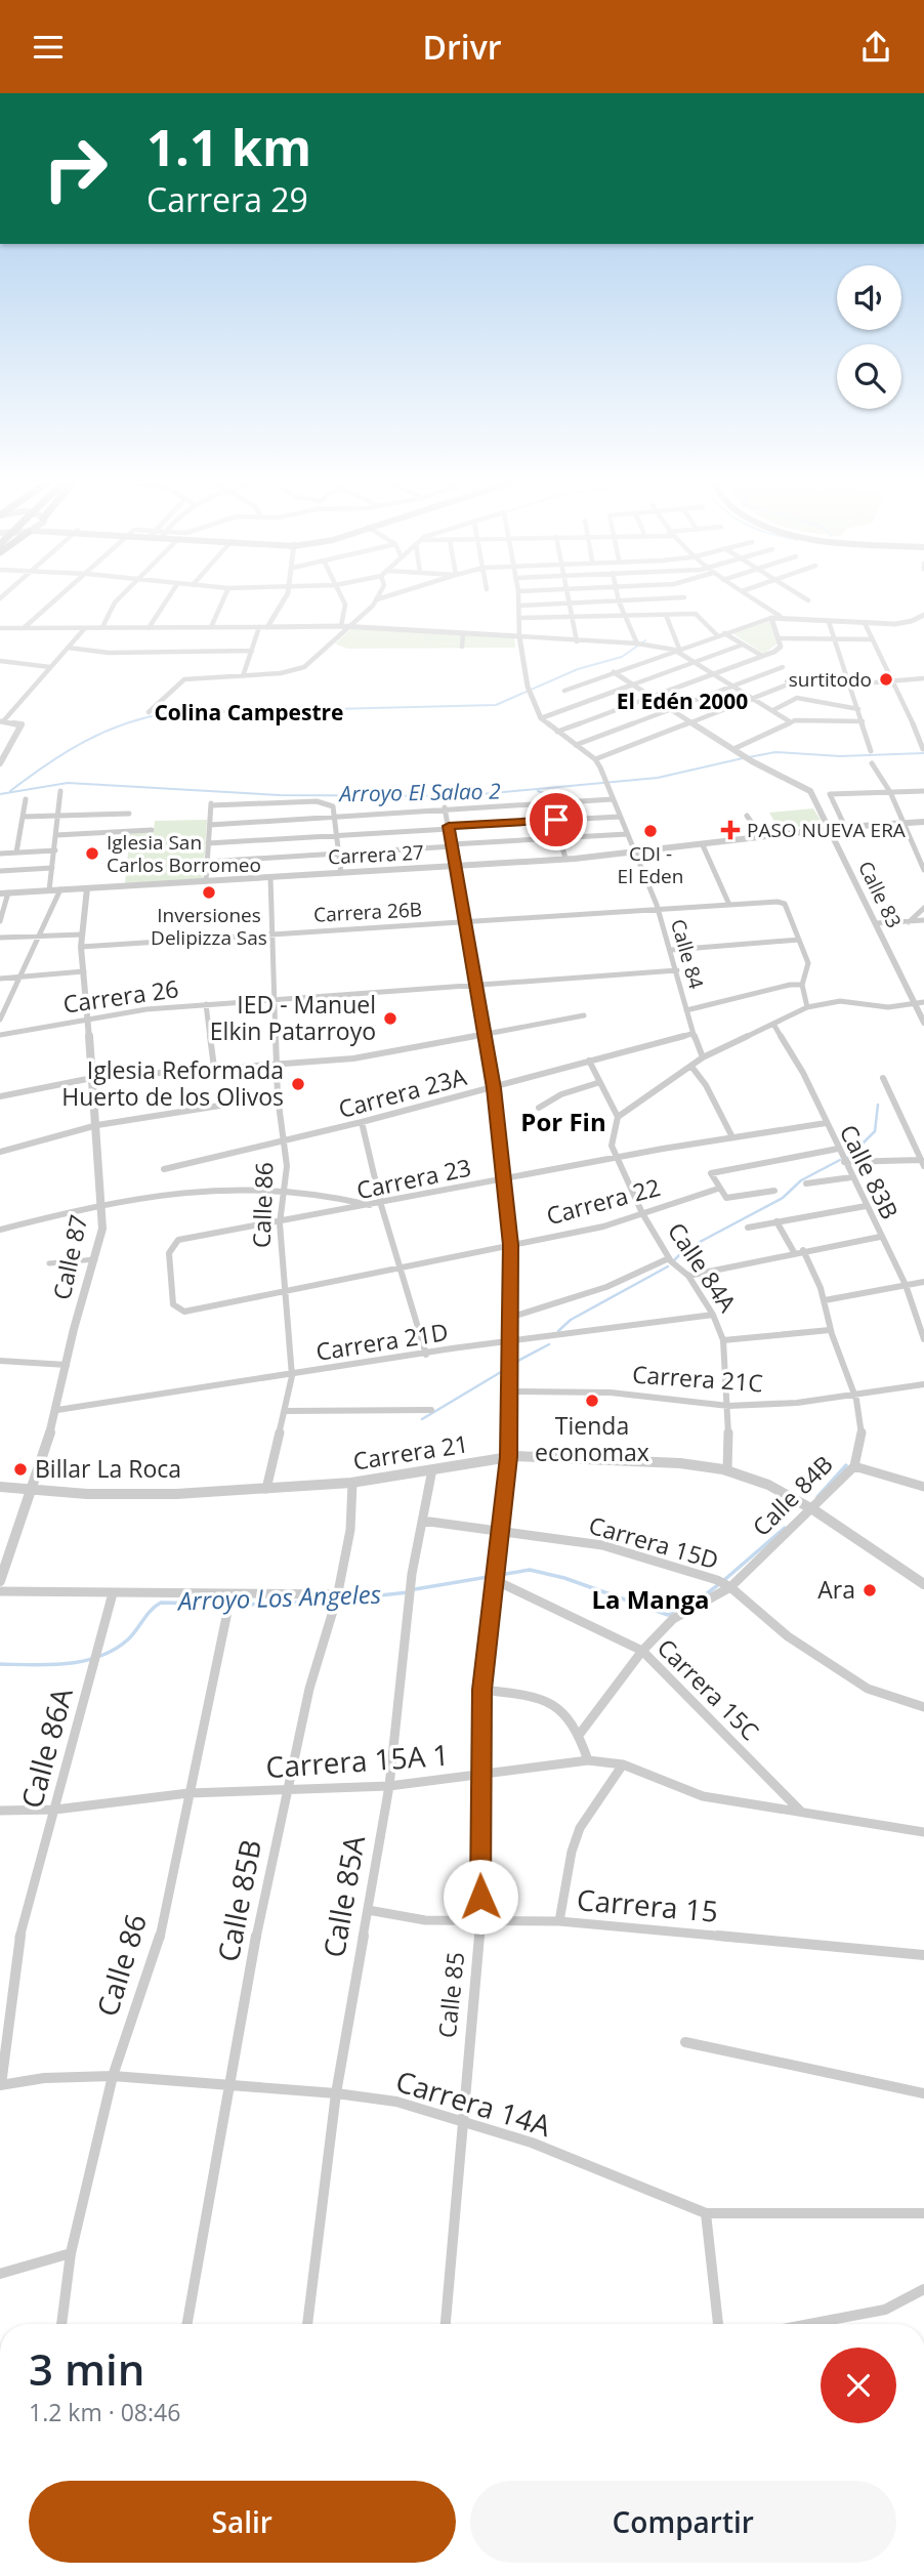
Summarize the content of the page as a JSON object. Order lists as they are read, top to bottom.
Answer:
{
  "streets": {
    "street": [
      "Carrera 27",
      "Calle 83",
      "Carrera 26B",
      "Calle 84",
      "Carrera 26",
      "Carrera 23A",
      "Calle 83B",
      "Carrera 23",
      "Carrera 22",
      "Calle 86",
      "Calle 87",
      "Calle 84A",
      "Carrera 21D",
      "Carrera 21C",
      "Carrera 21",
      "Calle 84B",
      "Carrera 15D",
      "Carrera 15C",
      "Calle 86A",
      "Carrera 15A 1",
      "Calle 85A",
      "Calle 85B",
      "Carrera 15",
      "Calle 85",
      "Carrera 14A"
    ]
  },
  "crossings": [
    ["Carrera 27", "Calle 83"],
    ["Carrera 27", "Calle 84"],
    ["Carrera 27", "Calle 86"],
    ["Carrera 27", "Calle 87"],
    ["Carrera 27", "Calle 85"],
    ["Carrera 26B", "Calle 84"],
    ["Carrera 26B", "Calle 86"],
    ["Carrera 26B", "Calle 87"],
    ["Carrera 26B", "Calle 85"],
    ["Calle 84", "Carrera 26"],
    ["Calle 84", "Carrera 23A"],
    ["Carrera 26", "Calle 86"],
    ["Carrera 26", "Calle 87"],
    ["Carrera 26", "Calle 85"],
    ["Carrera 23A", "Calle 86"],
    ["Carrera 23A", "Calle 85"],
    ["Calle 83B", "Carrera 23"],
    ["Carrera 23", "Carrera 22"],
    ["Carrera 23", "Calle 86"],
    ["Carrera 23", "Calle 84A"],
    ["Carrera 23", "Calle 85"],
    ["Carrera 22", "Calle 86"],
    ["Carrera 22", "Calle 84A"],
    ["Carrera 22", "Calle 85"],
    ["Calle 86", "Carrera 21D"],
    ["Calle 86", "Carrera 21"],
    ["Calle 86", "Carrera 15A 1"],
    ["Calle 86", "Carrera 14A"],
    ["Calle 87", "Carrera 21D"],
    ["Calle 87", "Carrera 21"],
    ["Calle 84A", "Carrera 21D"],
    ["Calle 84A", "Carrera 21C"],
    ["Calle 84A", "Carrera 21"],
    ["Carrera 21D", "Calle 85"],
    ["Carrera 21C", "Calle 85"],
    ["Carrera 21", "Calle 84B"],
    ["Carrera 21", "Calle 85A"],
    ["Carrera 21", "Calle 85B"],
    ["Carrera 21", "Calle 85"],
    ["Calle 84B", "Carrera 15D"],
    ["Calle 84B", "Carrera 15C"],
    ["Carrera 15D", "Calle 85A"],
    ["Carrera 15D", "Calle 85"],
    ["Carrera 15C", "Carrera 15A 1"],
    ["Carrera 15C", "Calle 85"],
    ["Calle 86A", "Carrera 15A 1"],
    ["Calle 86A", "Carrera 14A"],
    ["Carrera 15A 1", "Calle 85A"],
    ["Carrera 15A 1", "Calle 85B"],
    ["Carrera 15A 1", "Calle 85"],
    ["Calle 85A", "Carrera 15"],
    ["Calle 85A", "Carrera 14A"],
    ["Calle 85B", "Carrera 14A"],
    ["Carrera 15", "Calle 85"],
    ["Calle 85", "Carrera 14A"]
  ],
  "districts": [
    "El Edén 2000",
    "Colina Campestre",
    "Por Fin",
    "La Manga"
  ],
  "water": ["Arroyo El Salao 2", "Arroyo Los Angeles"],
  "places": {
    "other": [
      "surtitodo",
      "CDI - El Eden",
      "Iglesia San Carlos Borromeo",
      "Inversiones Delipizza Sas",
      "IED - Manuel Elkin Patarroyo",
      "Iglesia Reformada Huerto de los Olivos",
      "Tienda economax",
      "Billar La Roca",
      "Ara"
    ],
    "health": ["PASO NUEVA ERA"]
  },
  "page": {
    "header": "Drivr",
    "turn": ["1.1 km", "Carrera 29"],
    "heading": ["3 min", "1.2 km · 08:46"],
    "buttons": ["Salir", "Compartir"]
  }
}
